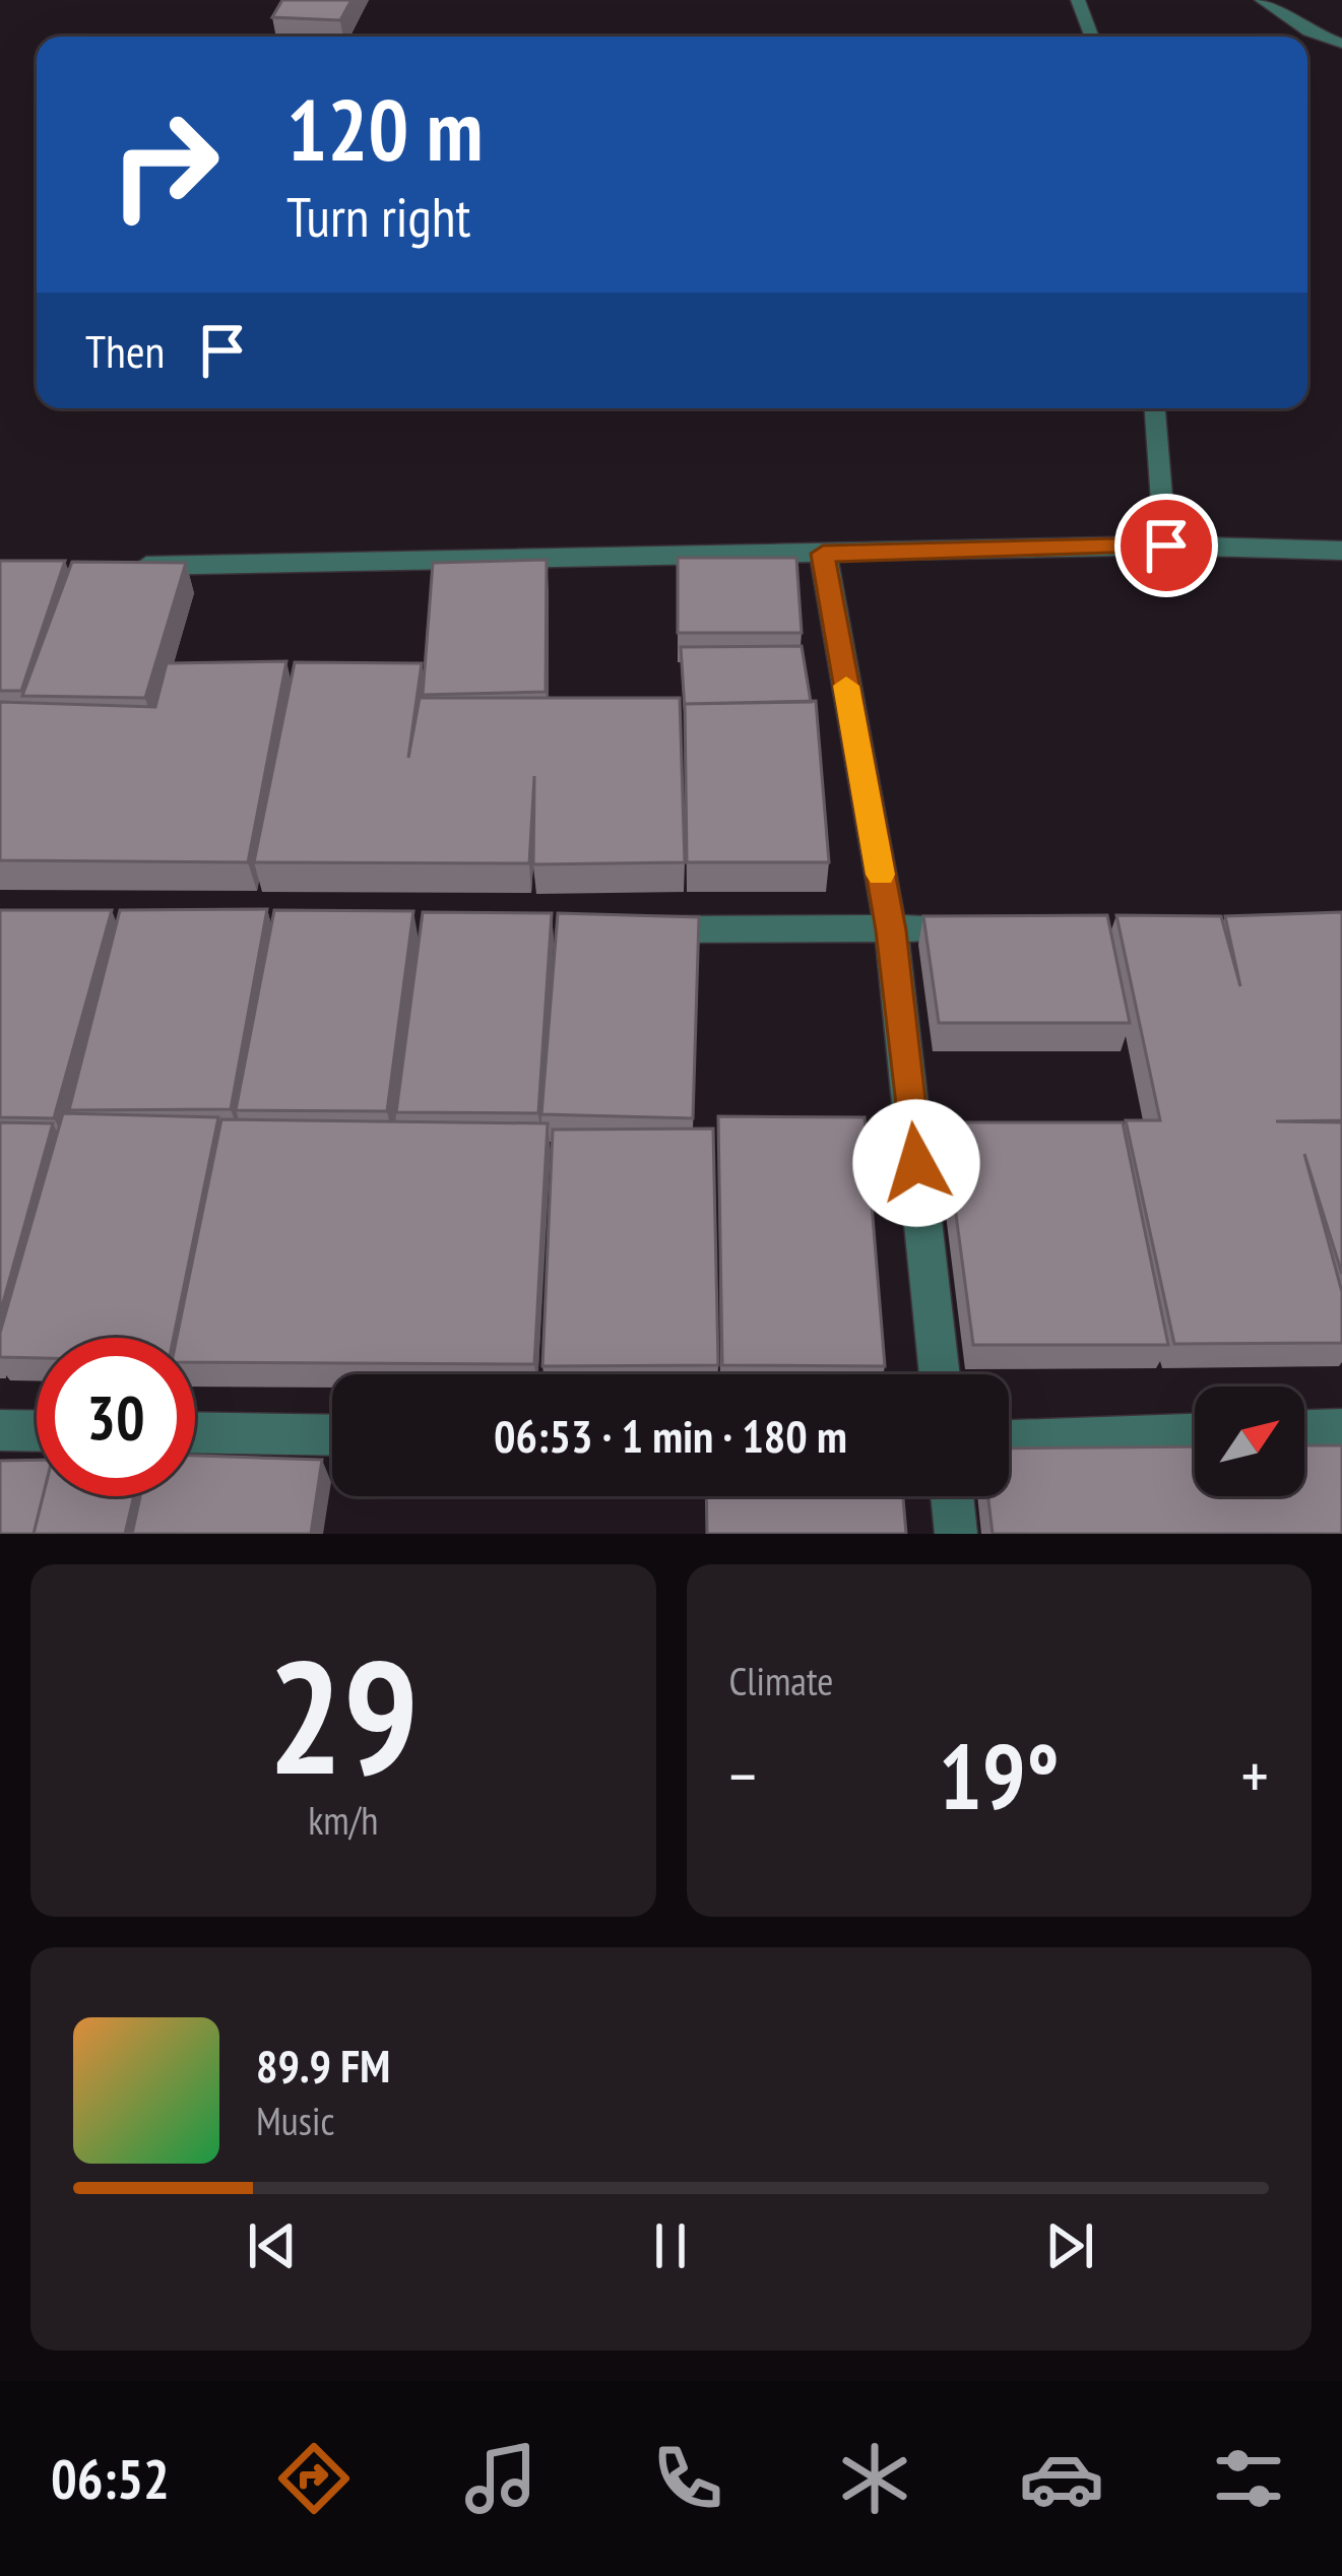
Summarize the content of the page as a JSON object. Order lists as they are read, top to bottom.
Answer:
{
  "north": "top right",
  "page": {
    "turn": ["120 m", "Turn right"],
    "then": "Then",
    "limit": "30",
    "trip": "06:53 · 1 min · 180 m",
    "tile": [
      ["29", "km/h"],
      "Climate"
    ],
    "heat": ["−", "19°", "+"],
    "song": ["89.9 FM", "Music"],
    "tabs": "06:52"
  }
}
